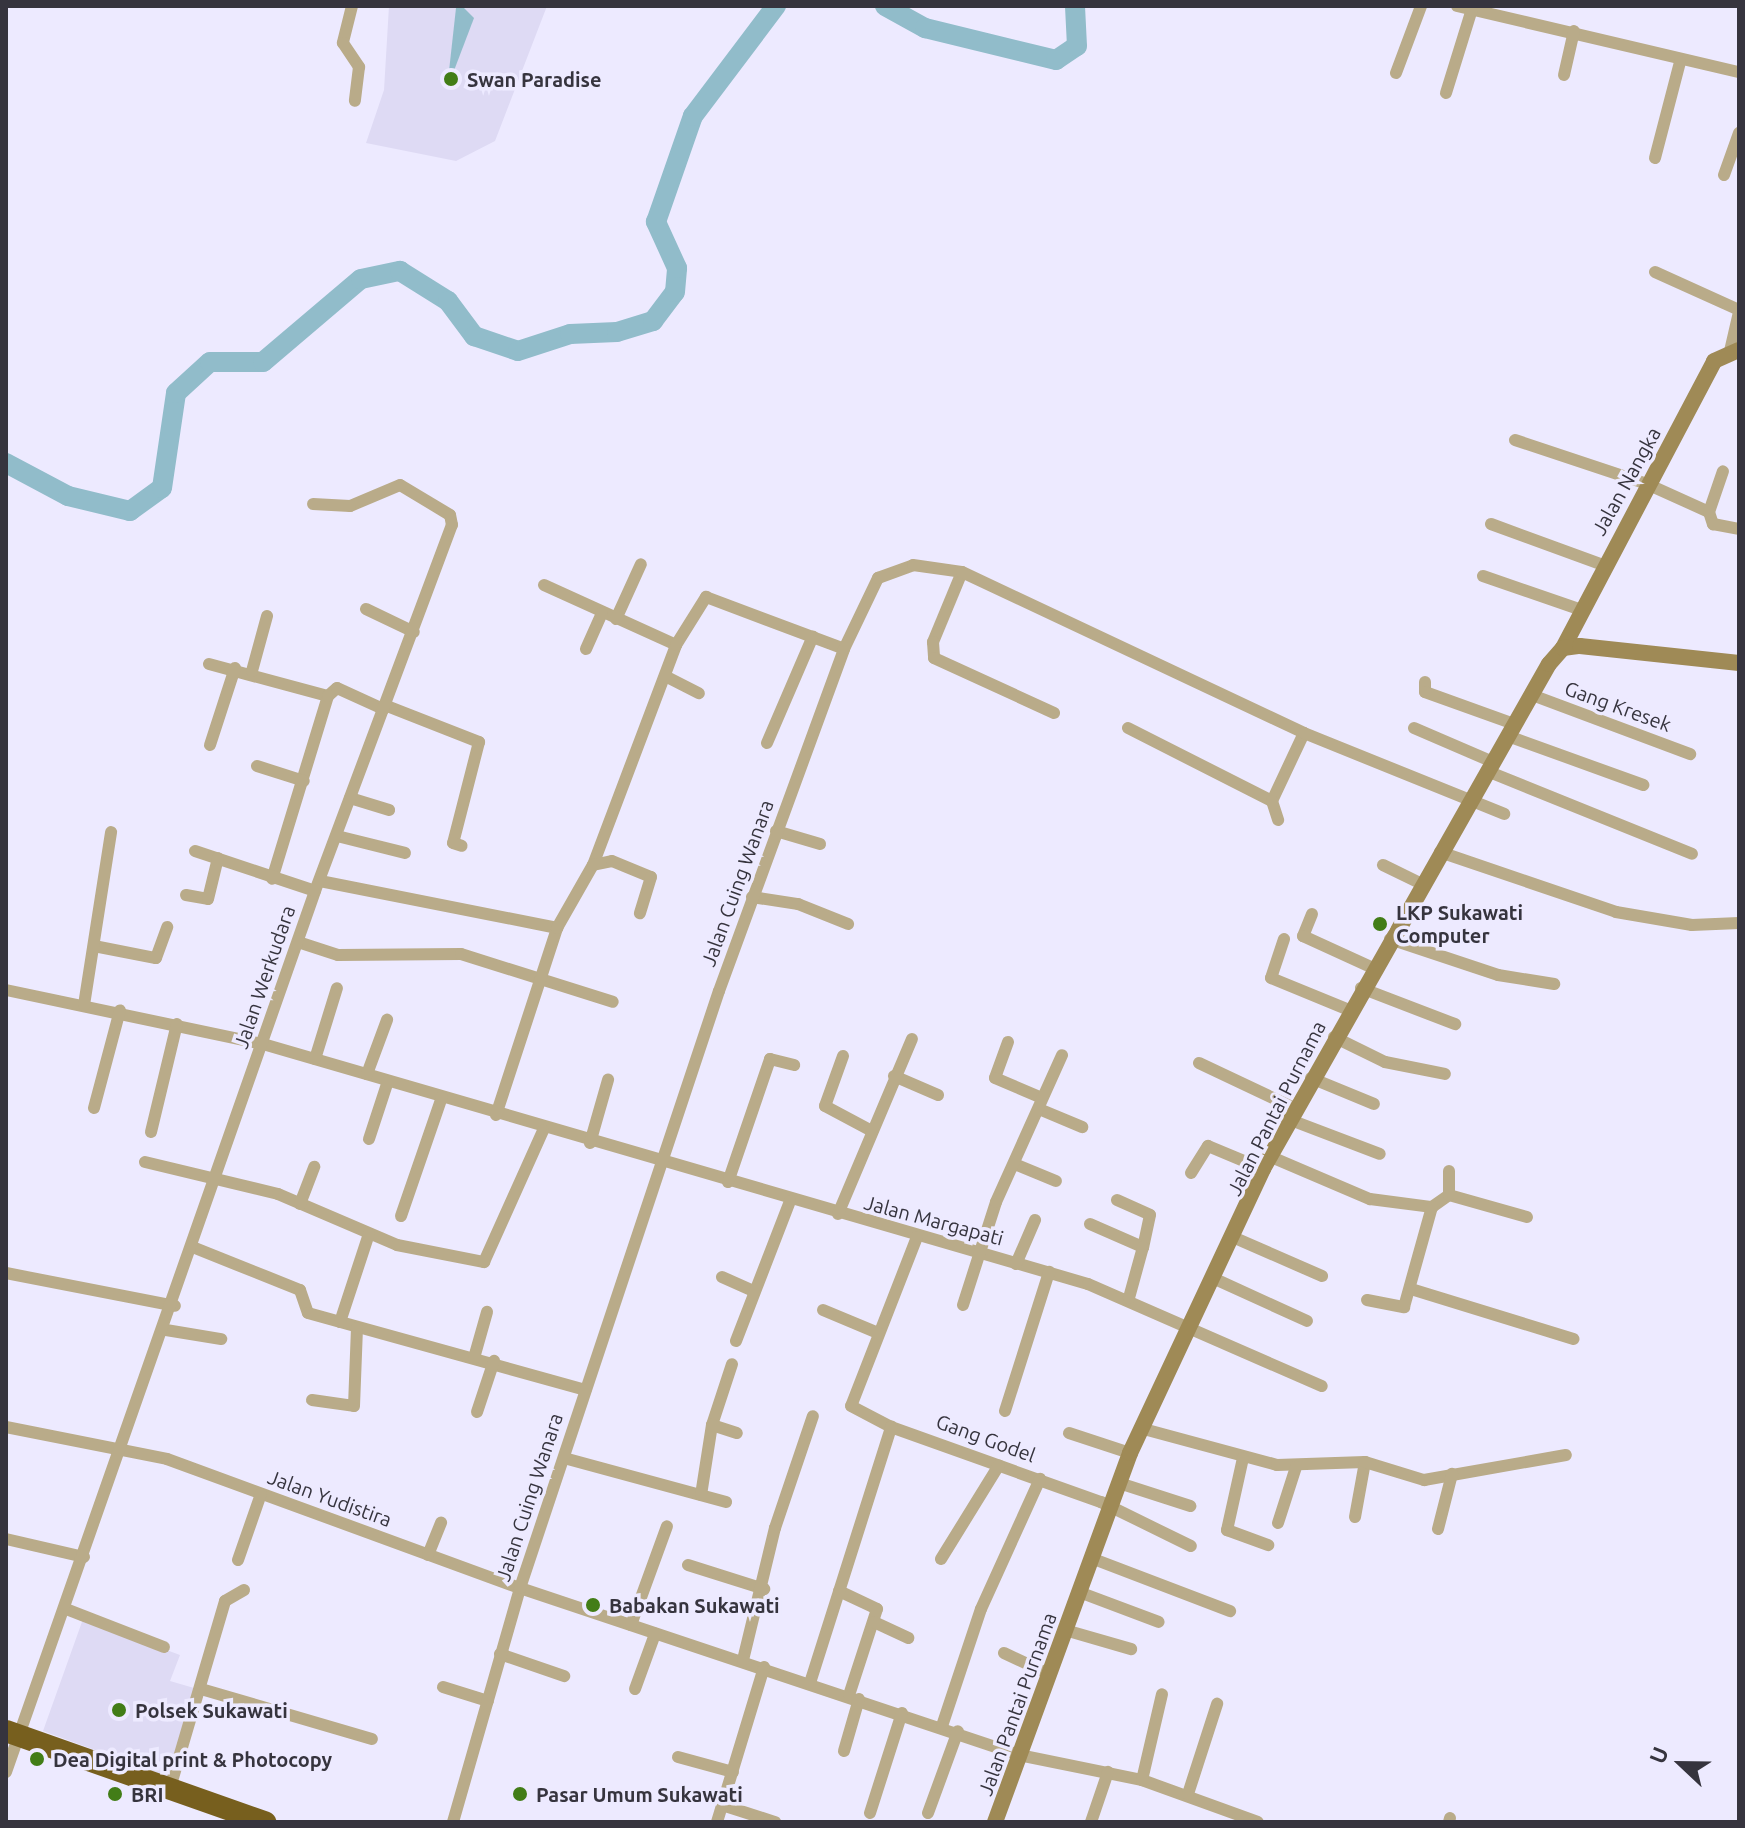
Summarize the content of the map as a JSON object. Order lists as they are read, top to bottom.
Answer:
{
  "streets": {
    "street": [
      "Jalan Nangka",
      "Gang Kresek",
      "Jalan Cuing Wanara",
      "Jalan Werkudara",
      "Jalan Pantai Purnama",
      "Jalan Margapati",
      "Gang Godel",
      "Jalan Yudistira"
    ]
  },
  "crossings": [
    ["Jalan Nangka", "Jalan Pantai Purnama"],
    ["Gang Kresek", "Jalan Pantai Purnama"],
    ["Jalan Cuing Wanara", "Jalan Pantai Purnama"],
    ["Jalan Cuing Wanara", "Jalan Margapati"],
    ["Jalan Cuing Wanara", "Jalan Yudistira"],
    ["Jalan Werkudara", "Jalan Margapati"],
    ["Jalan Werkudara", "Jalan Yudistira"],
    ["Jalan Pantai Purnama", "Jalan Margapati"],
    ["Jalan Pantai Purnama", "Gang Godel"],
    ["Jalan Pantai Purnama", "Jalan Yudistira"]
  ],
  "places": [
    "Swan Paradise",
    "LKP Sukawati Computer",
    "Babakan Sukawati",
    "Polsek Sukawati",
    "Dea Digital print & Photocopy",
    "BRI",
    "Pasar Umum Sukawati"
  ],
  "north": "left"
}
